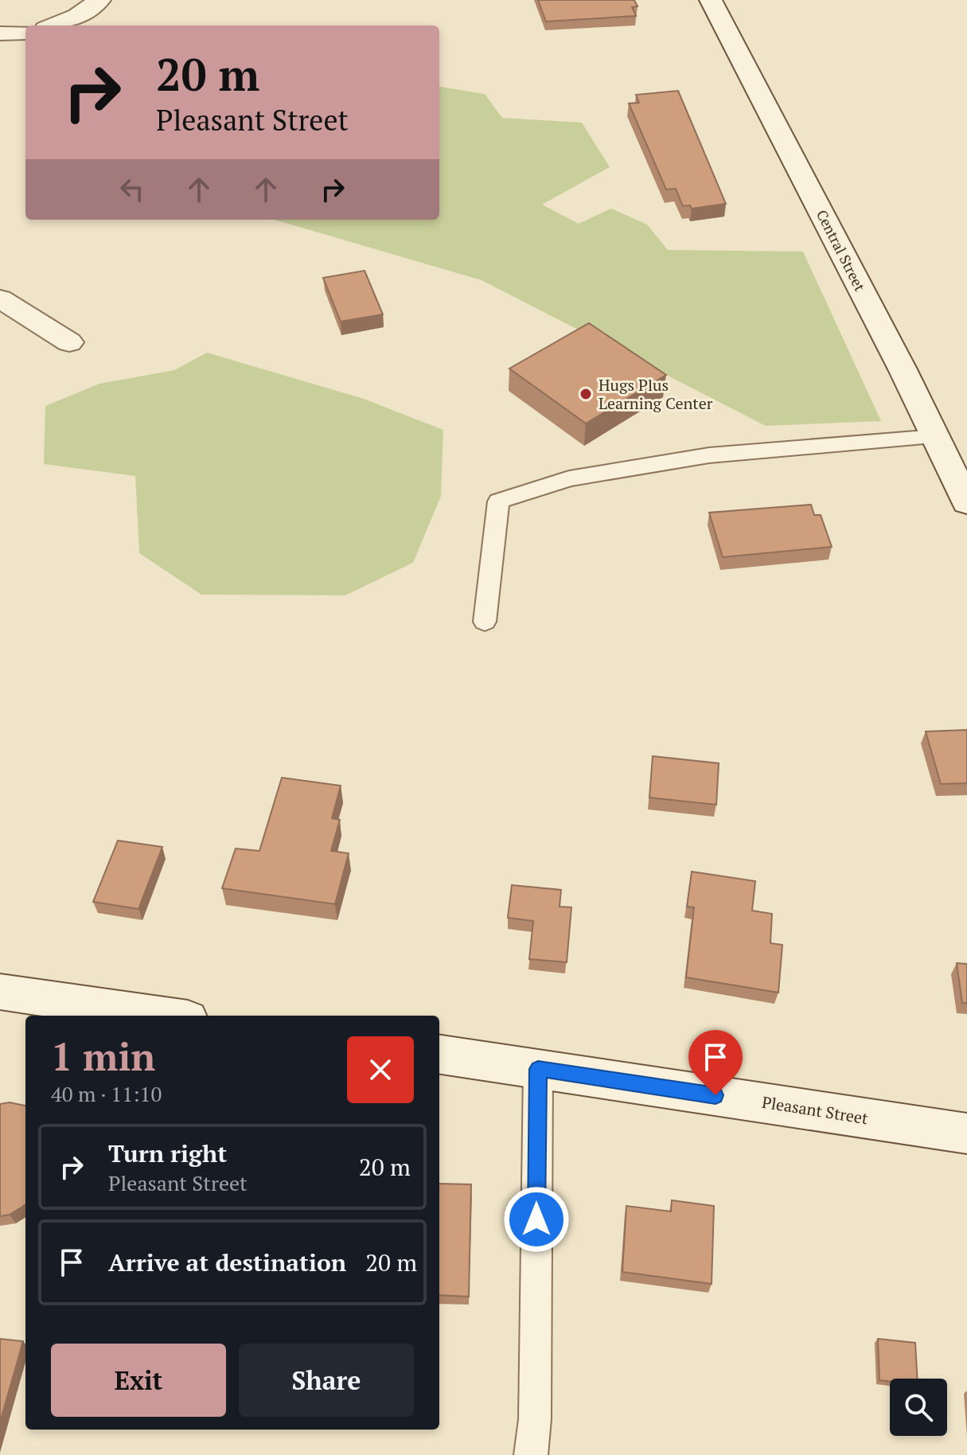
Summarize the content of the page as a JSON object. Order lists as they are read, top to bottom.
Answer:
{
  "streets": {
    "main road": ["Central Street", "Pleasant Street"]
  },
  "places": ["Hugs Plus Learning Center"],
  "page": {
    "turn": ["20 m", "Pleasant Street"],
    "heading": ["1 min", "40 m · 11:10"],
    "list": [
      {
        "name": "Turn right",
        "note": "Pleasant Street",
        "value": "20 m"
      },
      {
        "name": "Arrive at destination",
        "value": "20 m"
      }
    ],
    "buttons": ["Exit", "Share"]
  }
}
